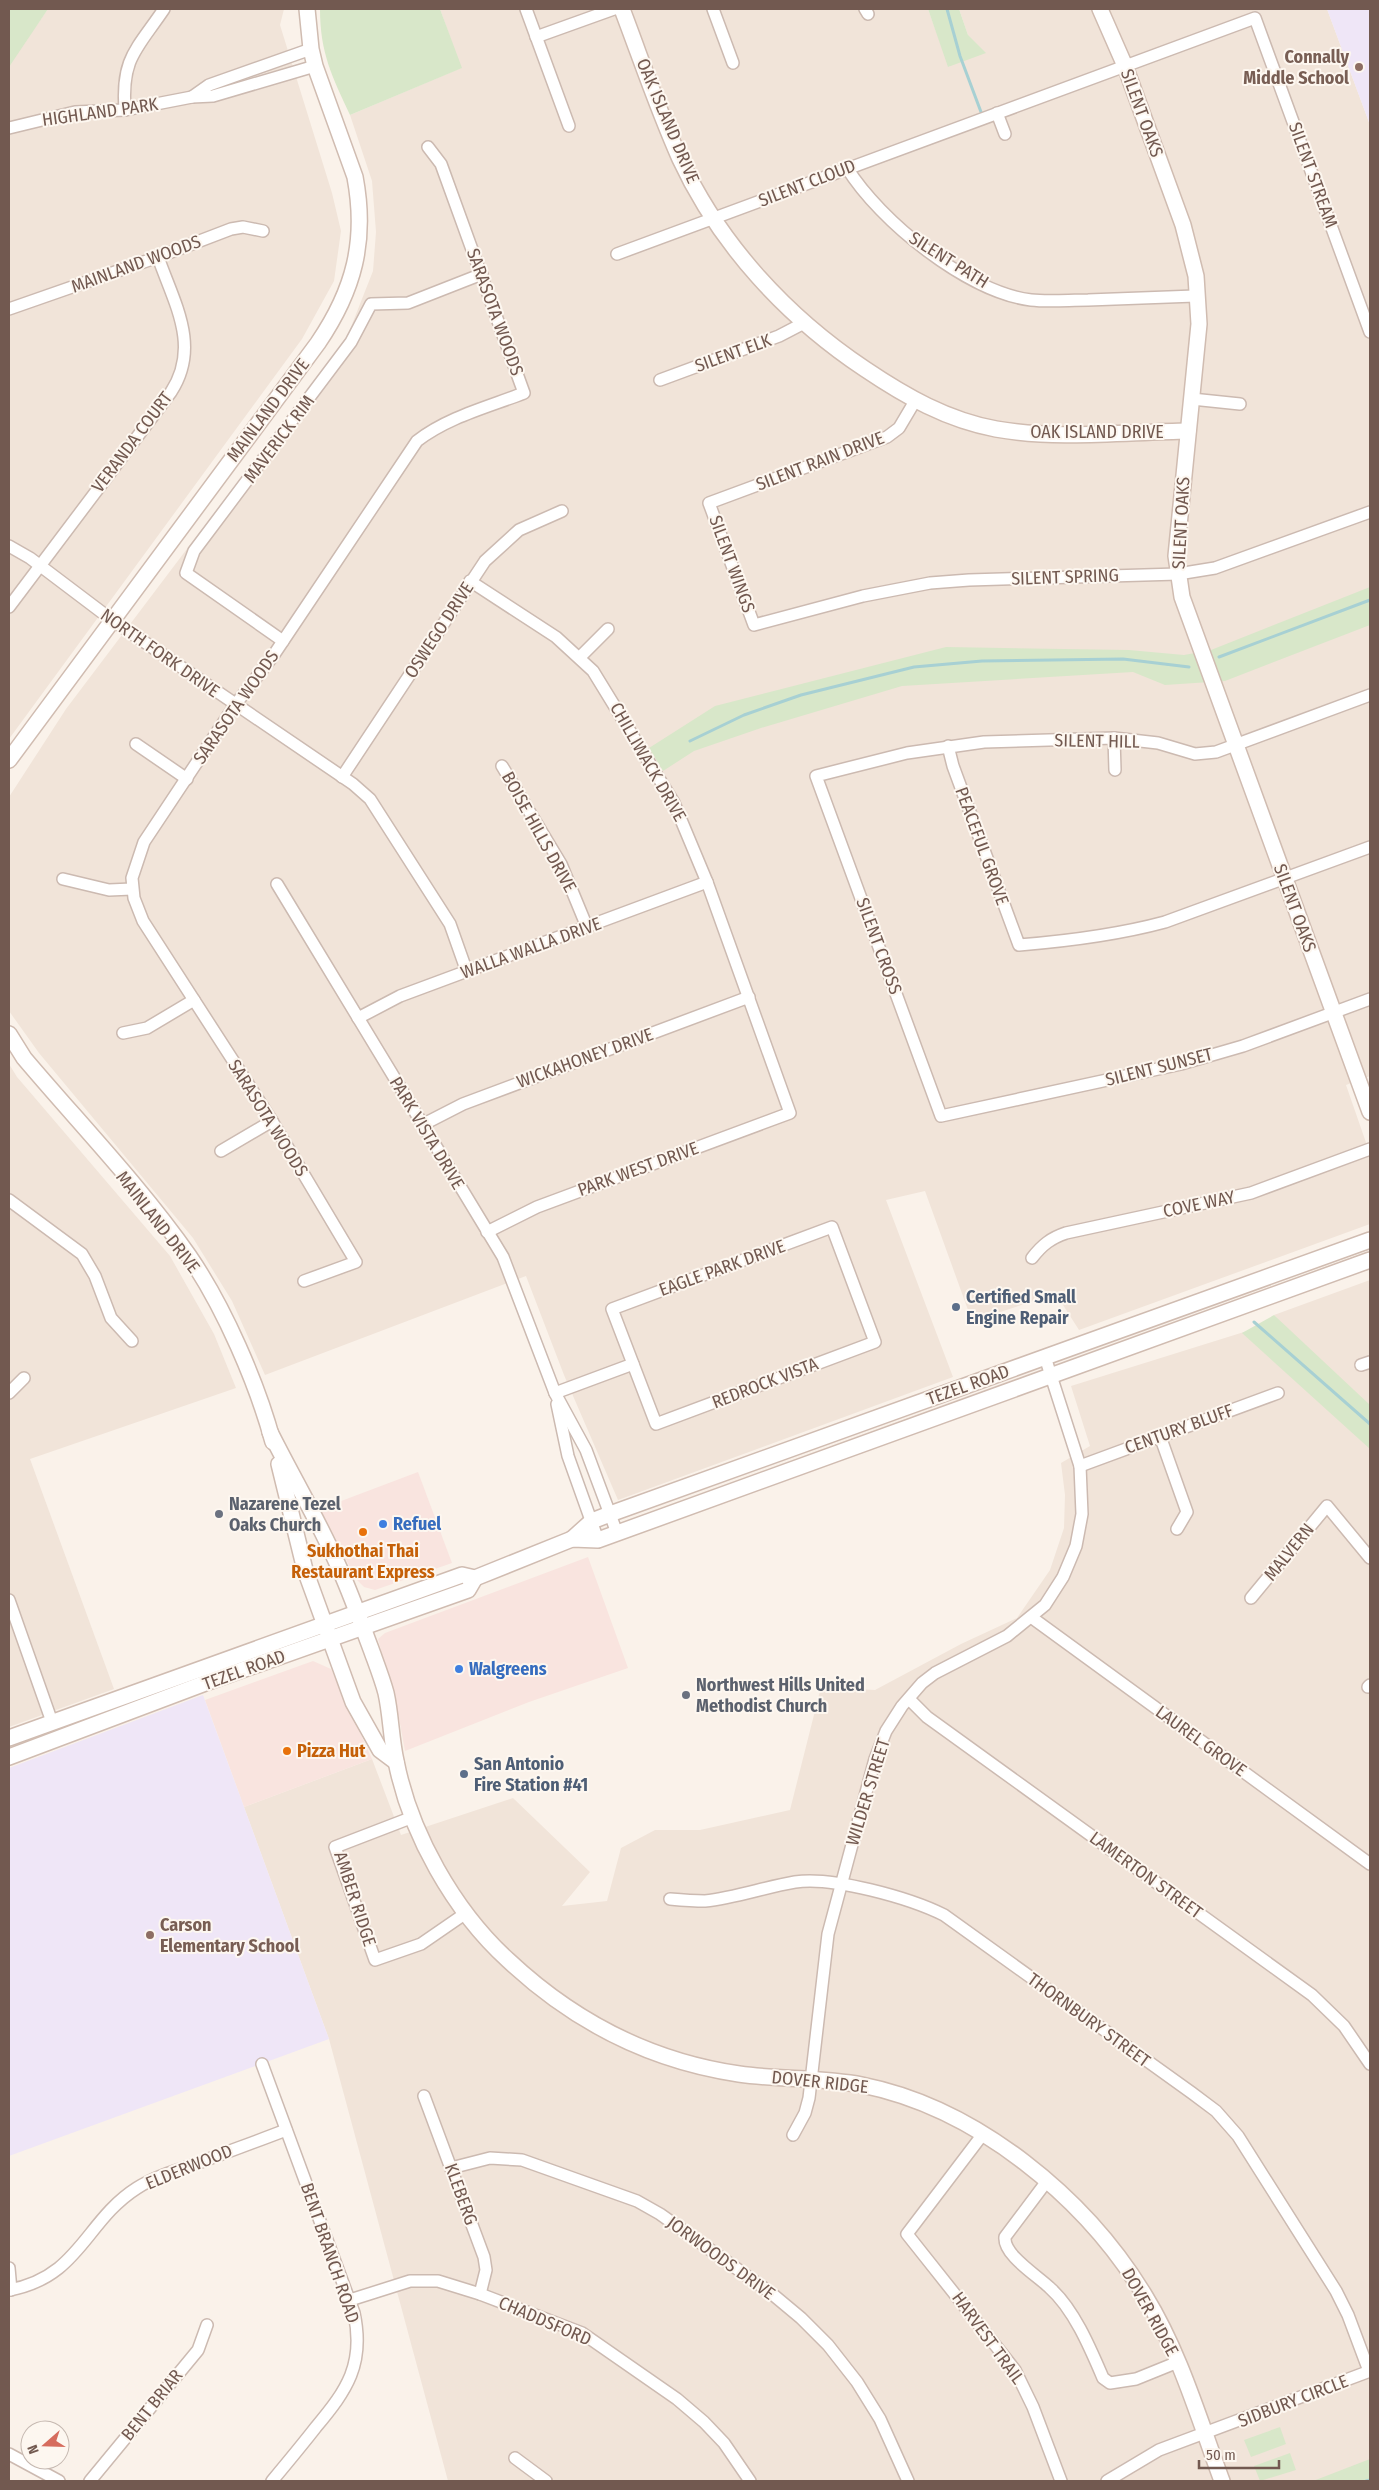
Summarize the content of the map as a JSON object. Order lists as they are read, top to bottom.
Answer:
{
  "streets": {
    "main road": [
      "SILENT OAKS",
      "OAK ISLAND DRIVE",
      "MAINLAND DRIVE",
      "TEZEL ROAD",
      "DOVER RIDGE"
    ],
    "street": [
      "HIGHLAND PARK",
      "SILENT STREAM",
      "SILENT CLOUD",
      "SILENT PATH",
      "MAINLAND WOODS",
      "SARASOTA WOODS",
      "SILENT ELK",
      "MAVERICK RIM",
      "VERANDA COURT",
      "SILENT RAIN DRIVE",
      "SILENT WINGS",
      "SILENT SPRING",
      "OSWEGO DRIVE",
      "NORTH FORK DRIVE",
      "SILENT HILL",
      "CHILLIWACK DRIVE",
      "BOISE HILLS DRIVE",
      "PEACEFUL GROVE",
      "SILENT CROSS",
      "WALLA WALLA DRIVE",
      "WICKAHONEY DRIVE",
      "SILENT SUNSET",
      "PARK VISTA DRIVE",
      "PARK WEST DRIVE",
      "COVE WAY",
      "EAGLE PARK DRIVE",
      "REDROCK VISTA",
      "CENTURY BLUFF",
      "MALVERN",
      "LAUREL GROVE",
      "WILDER STREET",
      "LAMERTON STREET",
      "AMBER RIDGE",
      "THORNBURY STREET",
      "ELDERWOOD",
      "KLEBERG",
      "BENT BRANCH ROAD",
      "JORWOODS DRIVE",
      "CHADDSFORD",
      "HARVEST TRAIL",
      "SIDBURY CIRCLE",
      "BENT BRIAR"
    ]
  },
  "crossings": [
    ["HIGHLAND PARK", "MAINLAND DRIVE"],
    ["SILENT OAKS", "OAK ISLAND DRIVE"],
    ["SILENT OAKS", "SILENT CLOUD"],
    ["SILENT OAKS", "SILENT PATH"],
    ["SILENT OAKS", "SILENT SPRING"],
    ["SILENT OAKS", "SILENT HILL"],
    ["SILENT OAKS", "PEACEFUL GROVE"],
    ["SILENT OAKS", "SILENT SUNSET"],
    ["OAK ISLAND DRIVE", "SILENT CLOUD"],
    ["OAK ISLAND DRIVE", "SILENT ELK"],
    ["OAK ISLAND DRIVE", "SILENT RAIN DRIVE"],
    ["SILENT STREAM", "SILENT CLOUD"],
    ["SILENT CLOUD", "SILENT PATH"],
    ["MAINLAND WOODS", "VERANDA COURT"],
    ["SARASOTA WOODS", "MAVERICK RIM"],
    ["SARASOTA WOODS", "NORTH FORK DRIVE"],
    ["MAINLAND DRIVE", "NORTH FORK DRIVE"],
    ["MAINLAND DRIVE", "TEZEL ROAD"],
    ["MAINLAND DRIVE", "DOVER RIDGE"],
    ["VERANDA COURT", "NORTH FORK DRIVE"],
    ["SILENT RAIN DRIVE", "SILENT WINGS"],
    ["SILENT WINGS", "SILENT SPRING"],
    ["OSWEGO DRIVE", "NORTH FORK DRIVE"],
    ["OSWEGO DRIVE", "CHILLIWACK DRIVE"],
    ["NORTH FORK DRIVE", "WALLA WALLA DRIVE"],
    ["SILENT HILL", "PEACEFUL GROVE"],
    ["SILENT HILL", "SILENT CROSS"],
    ["CHILLIWACK DRIVE", "WALLA WALLA DRIVE"],
    ["CHILLIWACK DRIVE", "WICKAHONEY DRIVE"],
    ["CHILLIWACK DRIVE", "PARK WEST DRIVE"],
    ["BOISE HILLS DRIVE", "WALLA WALLA DRIVE"],
    ["SILENT CROSS", "SILENT SUNSET"],
    ["WALLA WALLA DRIVE", "PARK VISTA DRIVE"],
    ["WICKAHONEY DRIVE", "PARK VISTA DRIVE"],
    ["PARK VISTA DRIVE", "PARK WEST DRIVE"],
    ["PARK VISTA DRIVE", "TEZEL ROAD"],
    ["EAGLE PARK DRIVE", "REDROCK VISTA"],
    ["TEZEL ROAD", "WILDER STREET"],
    ["TEZEL ROAD", "DOVER RIDGE"],
    ["CENTURY BLUFF", "WILDER STREET"],
    ["LAUREL GROVE", "WILDER STREET"],
    ["WILDER STREET", "LAMERTON STREET"],
    ["WILDER STREET", "THORNBURY STREET"],
    ["WILDER STREET", "DOVER RIDGE"],
    ["AMBER RIDGE", "DOVER RIDGE"],
    ["THORNBURY STREET", "SIDBURY CIRCLE"],
    ["DOVER RIDGE", "HARVEST TRAIL"],
    ["DOVER RIDGE", "SIDBURY CIRCLE"],
    ["ELDERWOOD", "BENT BRANCH ROAD"],
    ["KLEBERG", "JORWOODS DRIVE"],
    ["KLEBERG", "CHADDSFORD"],
    ["BENT BRANCH ROAD", "CHADDSFORD"]
  ],
  "places": [
    "Connally Middle School",
    "Certified Small Engine Repair",
    "Nazarene Tezel Oaks Church",
    "Refuel",
    "Sukhothai Thai Restaurant Express",
    "Walgreens",
    "Northwest Hills United Methodist Church",
    "Pizza Hut",
    "San Antonio Fire Station #41",
    "Carson Elementary School"
  ],
  "scale_bar": "50 m",
  "north": "left"
}
